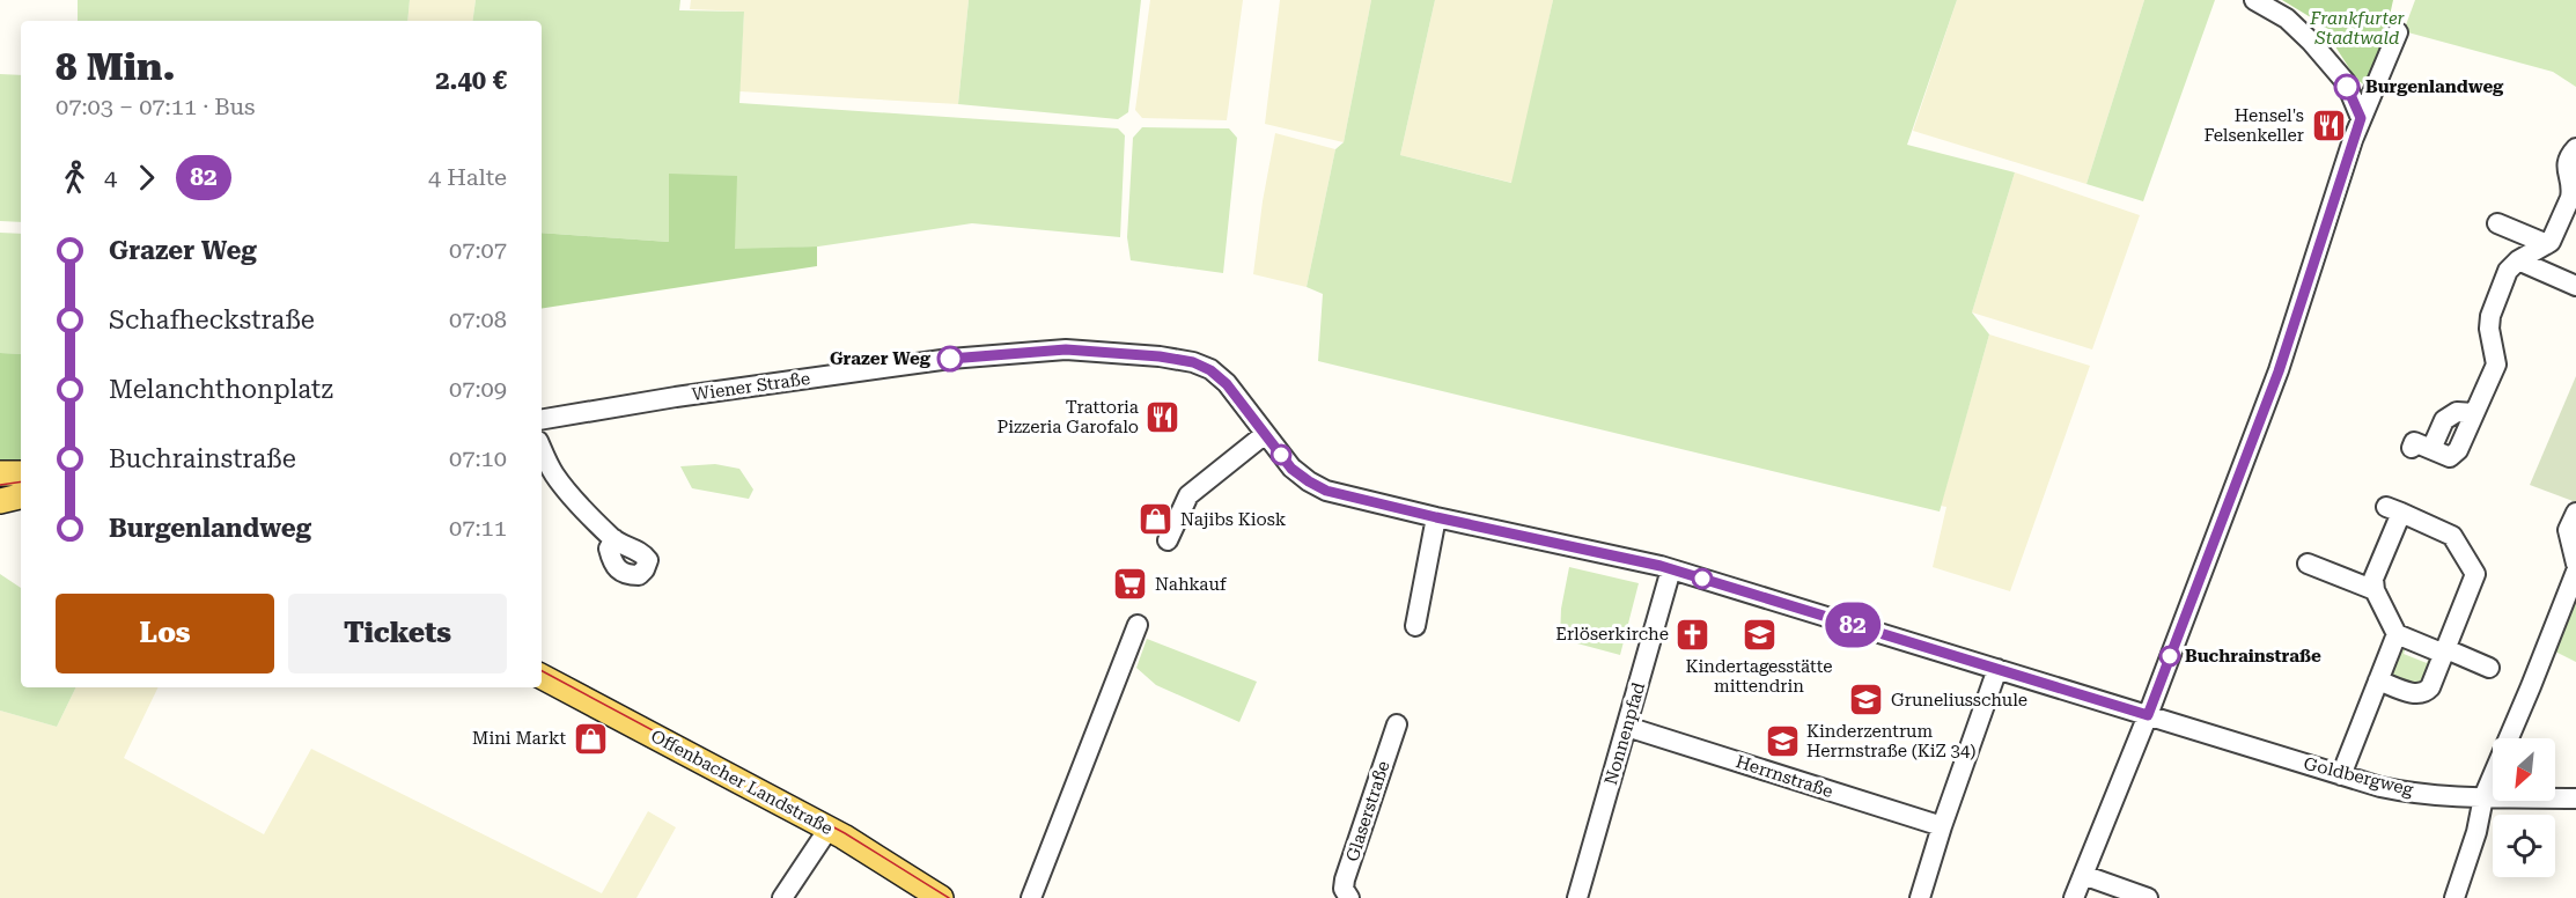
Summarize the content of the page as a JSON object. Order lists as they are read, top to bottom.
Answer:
{
  "streets": {
    "main road": ["Offenbacher Landstraße"],
    "street": [
      "Wiener Straße",
      "Nonnenpfad",
      "Herrnstraße",
      "Goldbergweg",
      "Glaserstraße"
    ]
  },
  "crossings": [
    ["Wiener Straße", "Nonnenpfad"],
    ["Wiener Straße", "Goldbergweg"],
    ["Nonnenpfad", "Herrnstraße"]
  ],
  "parks": ["Frankfurter Stadtwald"],
  "places": {
    "other": ["Burgenlandweg", "Grazer Weg", "Buchrainstraße"],
    "restaurant": ["Hensel's Felsenkeller", "Trattoria Pizzeria Garofalo"],
    "shop": ["Najibs Kiosk", "Mini Markt"],
    "supermarket": ["Nahkauf"],
    "church": ["Erlöserkirche"],
    "school or university": ["Kindertagesstätte mittendrin", "Gruneliusschule", "Kinderzentrum Herrnstraße (KiZ 34)"]
  },
  "lines": ["bus line 82"],
  "north": "bottom left",
  "page": {
    "on_map": "82",
    "heading": ["8 Min.", "07:03 – 07:11 · Bus", "2.40 €"],
    "legs": ["4", "82", "4 Halte"],
    "list": [
      {
        "name": "Grazer Weg",
        "value": "07:07"
      },
      {
        "name": "Schafheckstraße",
        "value": "07:08"
      },
      {
        "name": "Melanchthonplatz",
        "value": "07:09"
      },
      {
        "name": "Buchrainstraße",
        "value": "07:10"
      },
      {
        "name": "Burgenlandweg",
        "value": "07:11"
      }
    ],
    "buttons": ["Los", "Tickets"]
  }
}
